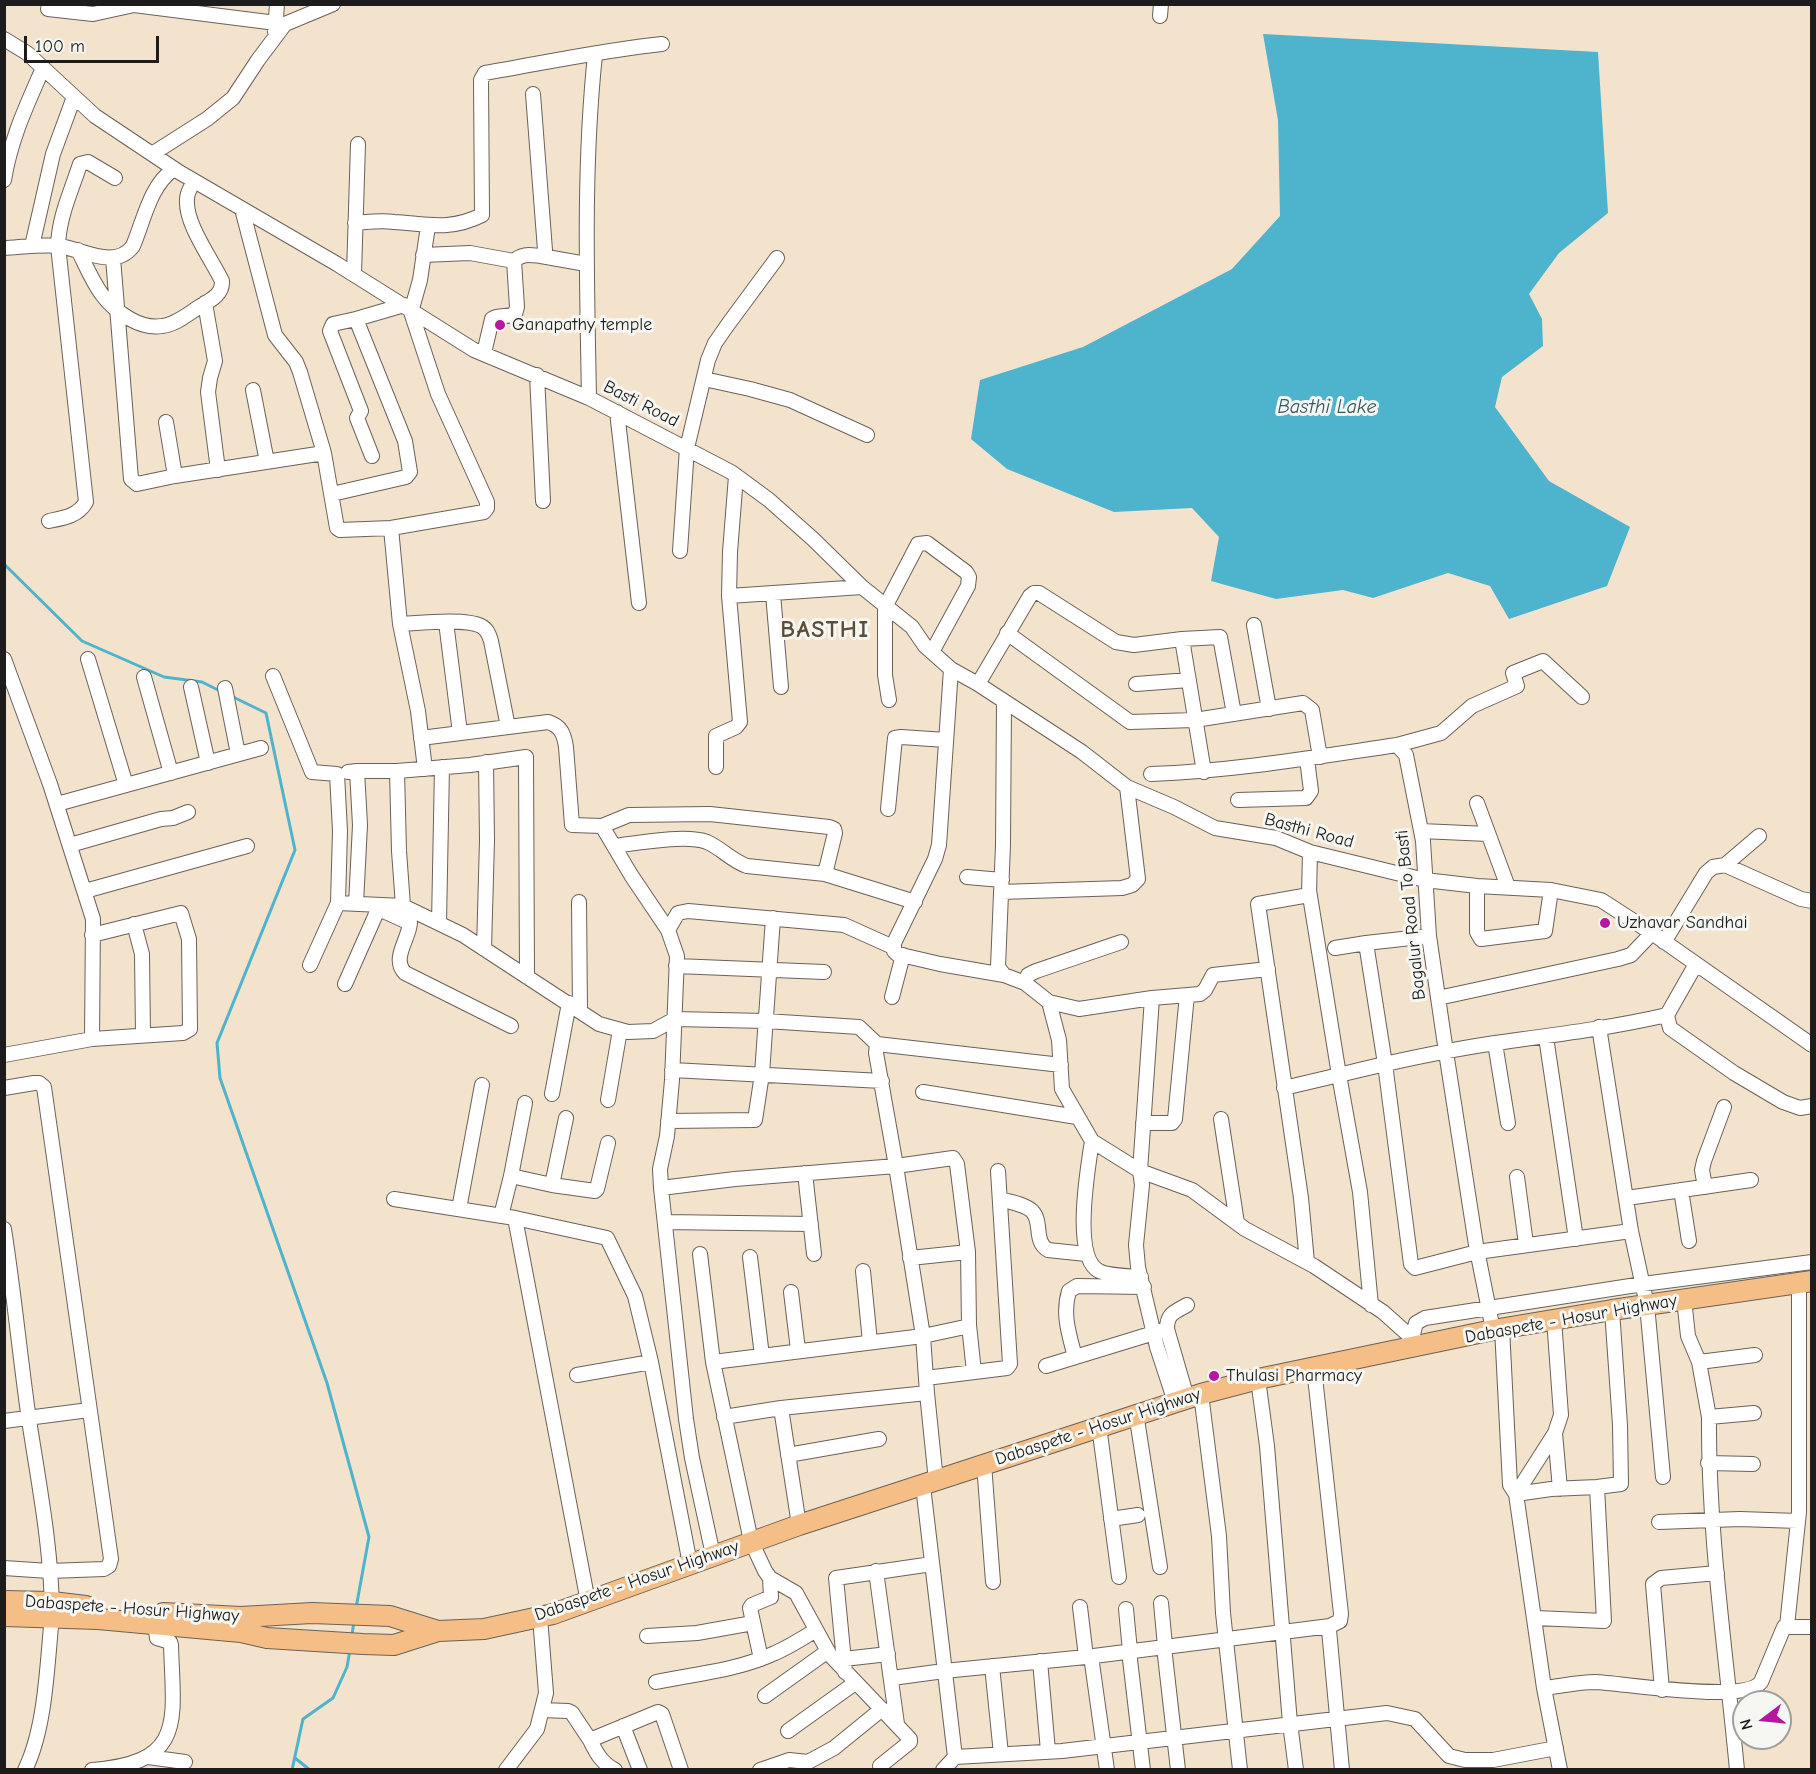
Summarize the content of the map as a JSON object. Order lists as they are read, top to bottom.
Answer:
{
  "streets": {
    "highway": ["Dabaspete - Hosur Highway"],
    "street": ["Basti Road", "Basthi Road", "Bagalur Road To Basti"]
  },
  "crossings": [
    ["Basti Road", "Basthi Road"],
    ["Basthi Road", "Bagalur Road To Basti"],
    ["Bagalur Road To Basti", "Dabaspete - Hosur Highway"]
  ],
  "districts": ["BASTHI"],
  "water": ["Basthi Lake"],
  "places": ["Ganapathy temple", "Uzhavar Sandhai", "Thulasi Pharmacy"],
  "scale_bar": "100 m",
  "north": "left"
}
